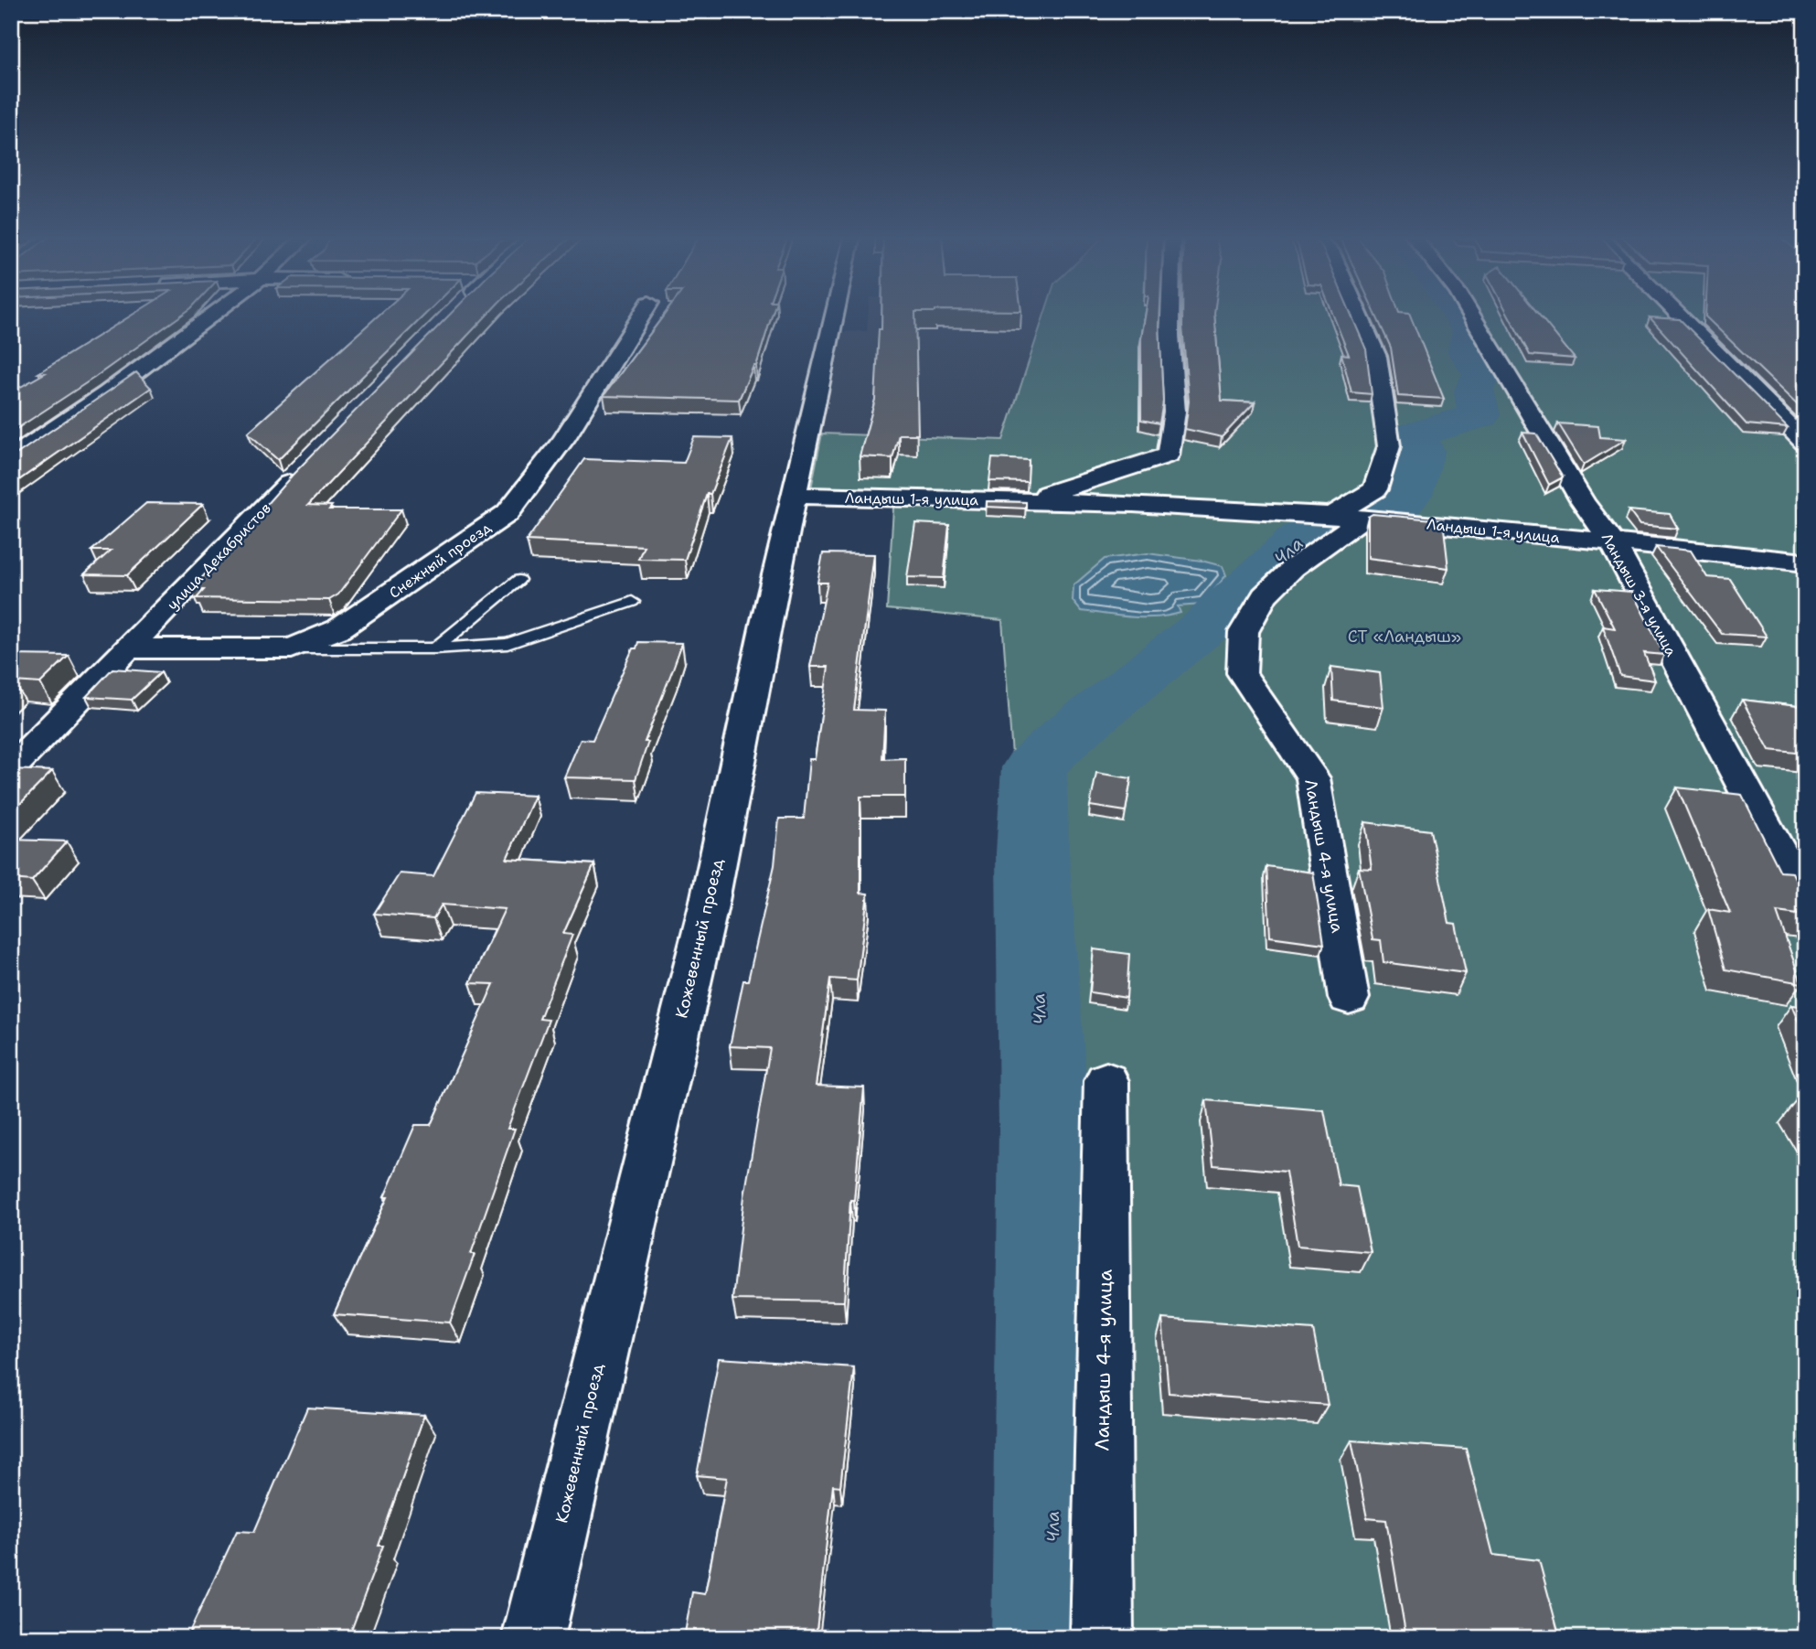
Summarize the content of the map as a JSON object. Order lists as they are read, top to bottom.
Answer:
{
  "streets": {
    "street": [
      "Ландыш 1-я улица",
      "улица Декабристов",
      "Снежный проезд",
      "Ландыш 3-я улица",
      "Ландыш 4-я улица",
      "Кожевенный проезд"
    ]
  },
  "crossings": [
    ["Ландыш 1-я улица", "Ландыш 3-я улица"],
    ["Ландыш 1-я улица", "Ландыш 4-я улица"],
    ["Ландыш 1-я улица", "Кожевенный проезд"],
    ["улица Декабристов", "Снежный проезд"]
  ],
  "water": ["Чла"],
  "parks": ["СТ «Ландыш»"]
}
